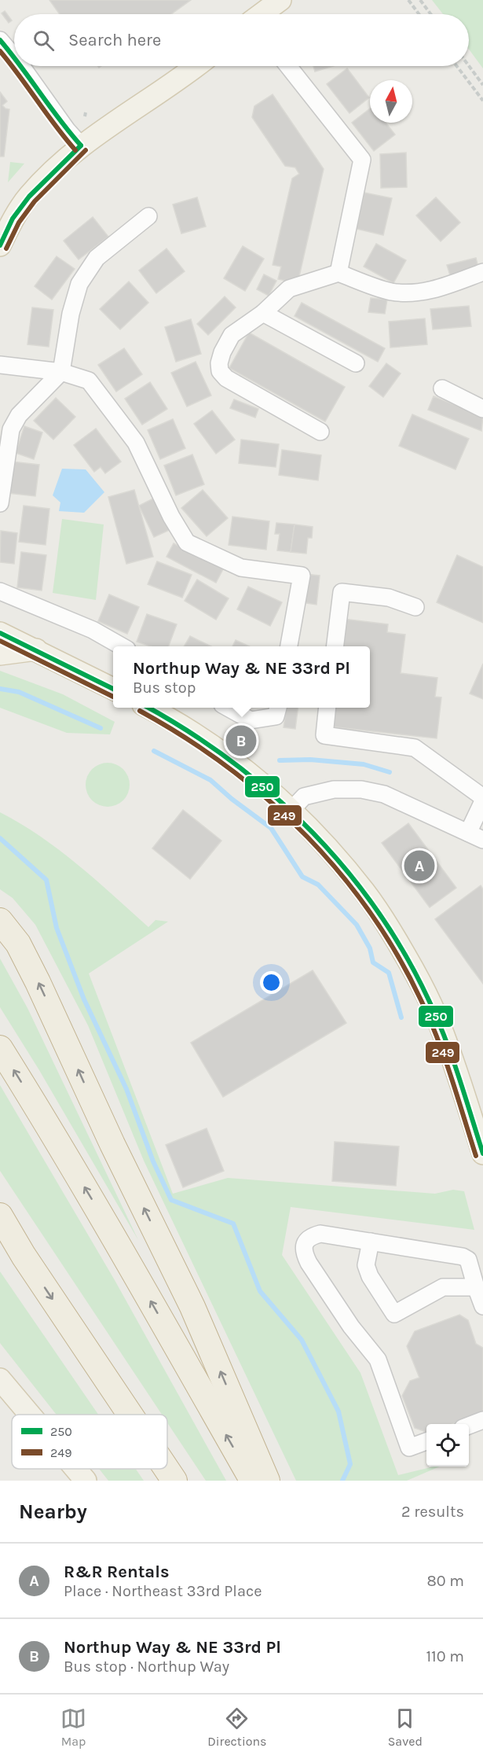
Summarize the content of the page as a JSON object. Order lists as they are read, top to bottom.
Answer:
{
  "lines": ["transit line 250", "transit line 249"],
  "legend": ["250", "249"],
  "north": "top",
  "page": {
    "search": "Search here",
    "popup": ["Northup Way & NE 33rd Pl", "Bus stop"],
    "pins": ["B", "A"],
    "heading": ["Nearby", "2 results"],
    "list": [
      {
        "mark": "A",
        "name": "R&R Rentals",
        "note": "Place · Northeast 33rd Place",
        "value": "80 m"
      },
      {
        "mark": "B",
        "name": "Northup Way & NE 33rd Pl",
        "note": "Bus stop · Northup Way",
        "value": "110 m"
      }
    ],
    "nav": ["Map", "Directions", "Saved"]
  }
}
